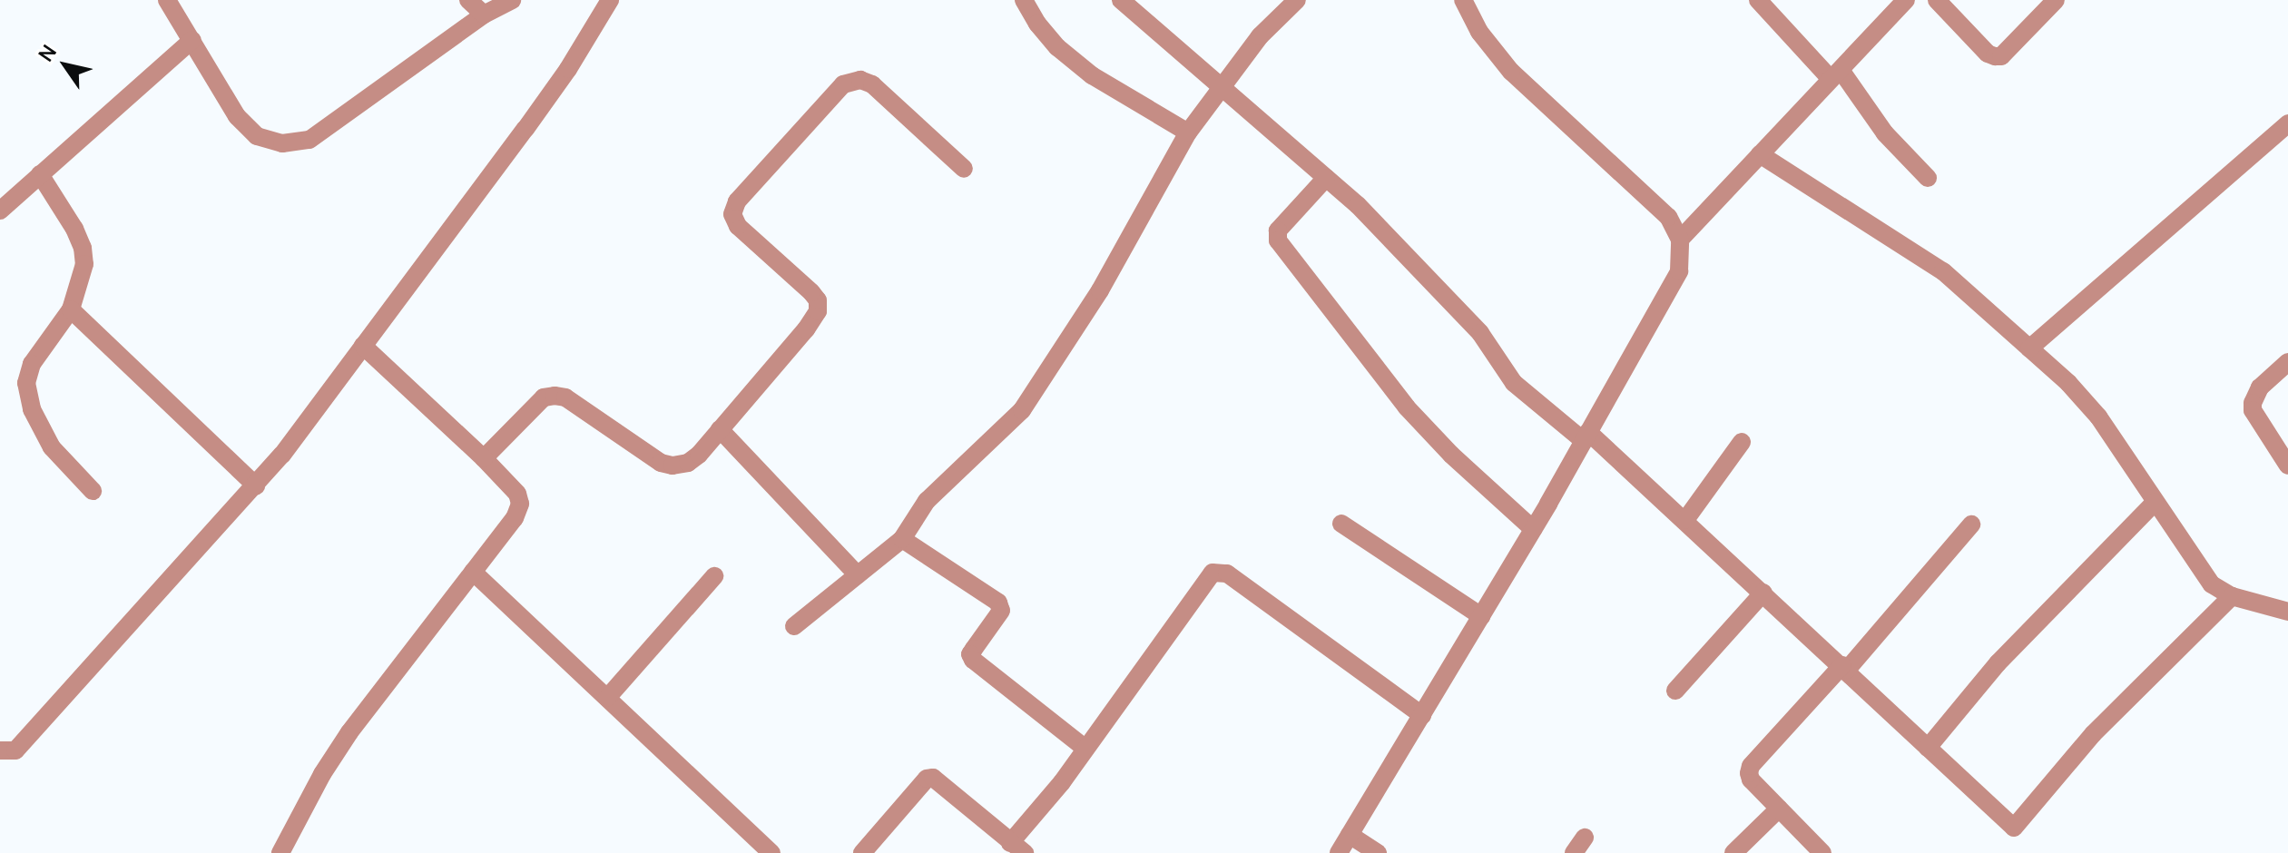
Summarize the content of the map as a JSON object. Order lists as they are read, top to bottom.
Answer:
{
  "north": "top left"
}
